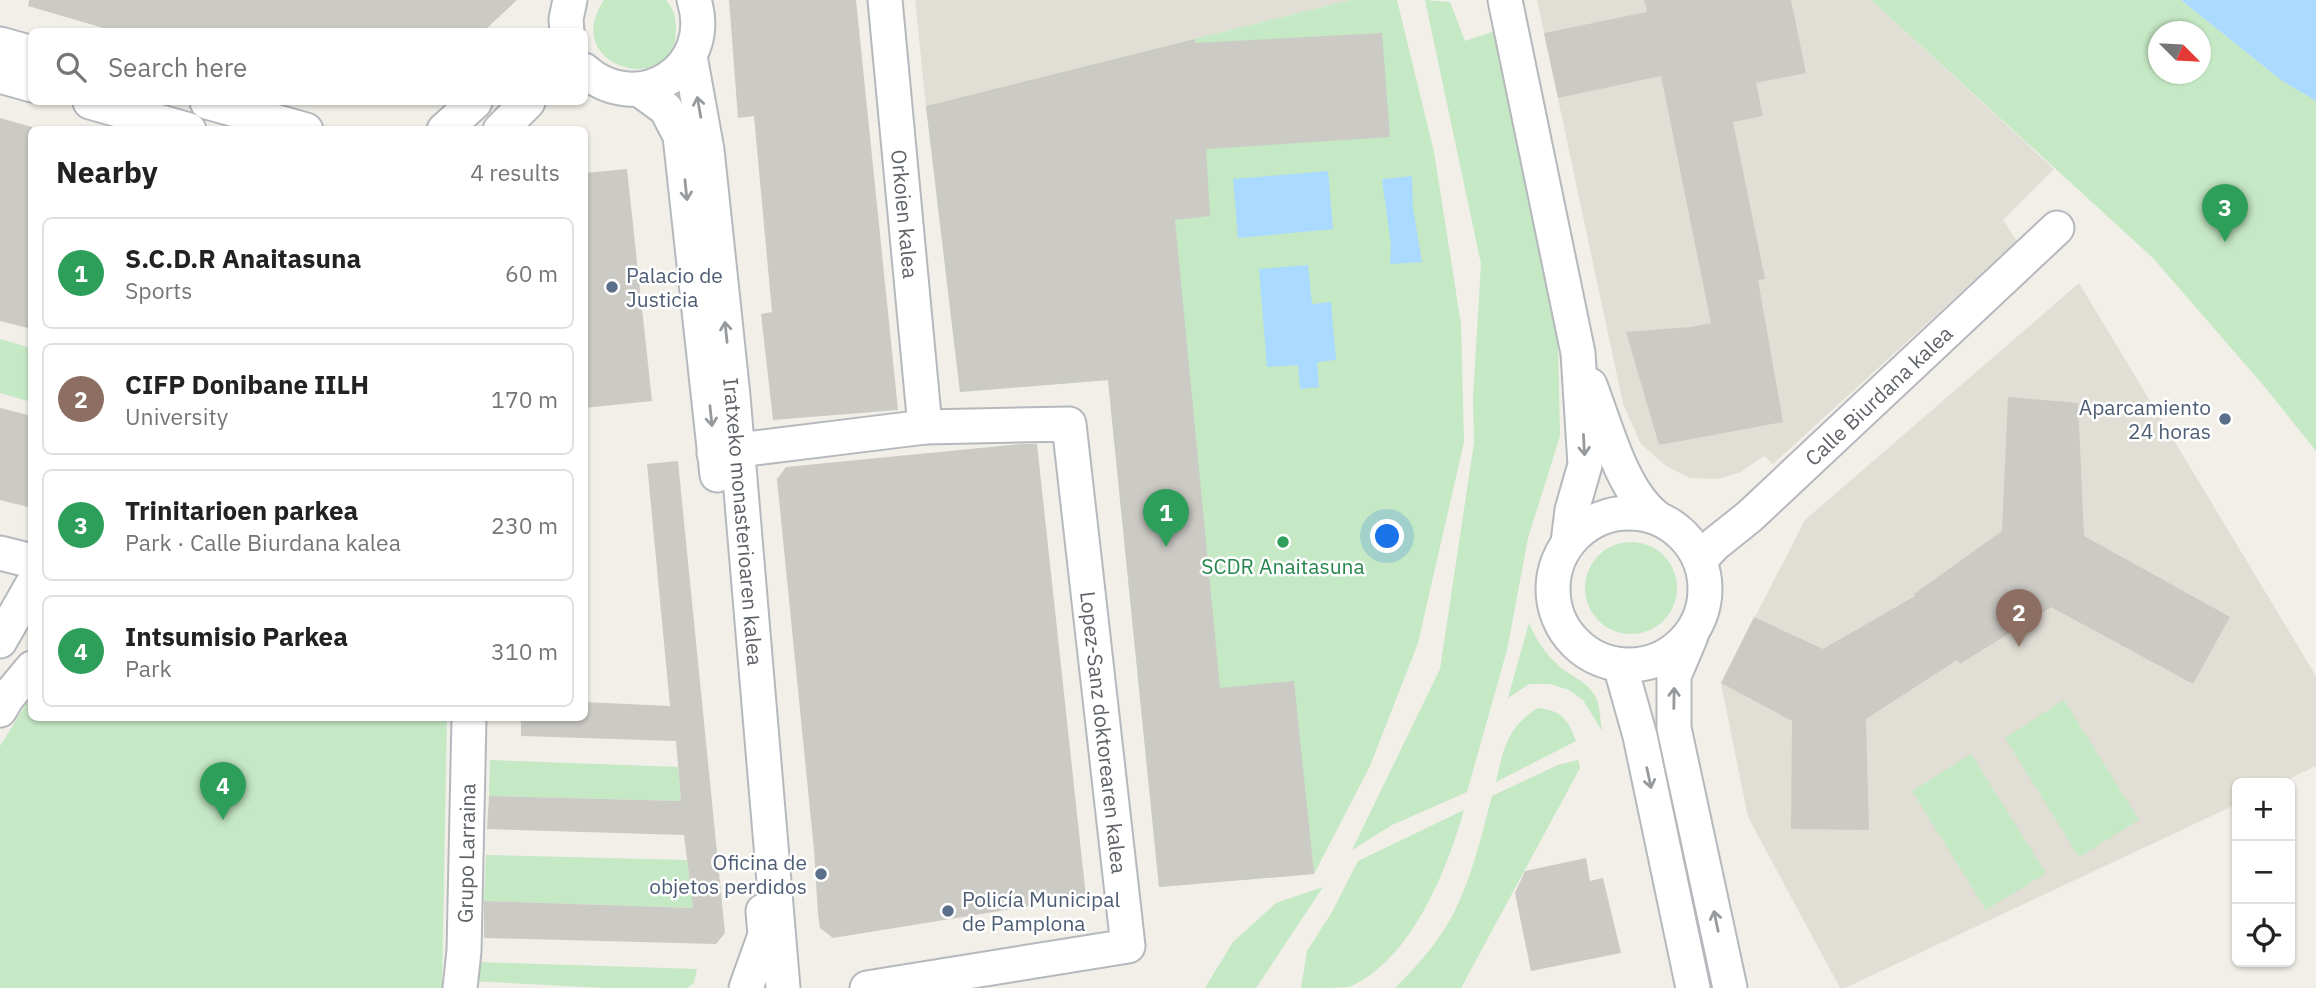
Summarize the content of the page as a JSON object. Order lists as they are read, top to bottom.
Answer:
{
  "streets": {
    "street": [
      "Orkoien kalea",
      "Calle Biurdana kalea",
      "Iratxeko monasterioaren kalea",
      "Lopez-Sanz doktorearen kalea",
      "Grupo Larraina"
    ]
  },
  "crossings": [
    ["Orkoien kalea", "Lopez-Sanz doktorearen kalea"]
  ],
  "places": [
    "Palacio de Justicia",
    "Aparcamiento 24 horas",
    "SCDR Anaitasuna",
    "Oficina de objetos perdidos",
    "Policía Municipal de Pamplona"
  ],
  "north": "bottom right",
  "page": {
    "search": "Search here",
    "heading": ["Nearby", "4 results"],
    "pins": [
      "3",
      "1",
      "2",
      "4"
    ],
    "list": [
      {
        "mark": "1",
        "name": "S.C.D.R Anaitasuna",
        "note": "Sports",
        "value": "60 m"
      },
      {
        "mark": "2",
        "name": "CIFP Donibane IILH",
        "note": "University",
        "value": "170 m"
      },
      {
        "mark": "3",
        "name": "Trinitarioen parkea",
        "note": "Park · Calle Biurdana kalea",
        "value": "230 m"
      },
      {
        "mark": "4",
        "name": "Intsumisio Parkea",
        "note": "Park",
        "value": "310 m"
      }
    ],
    "map_buttons": ["+", "−"]
  }
}
